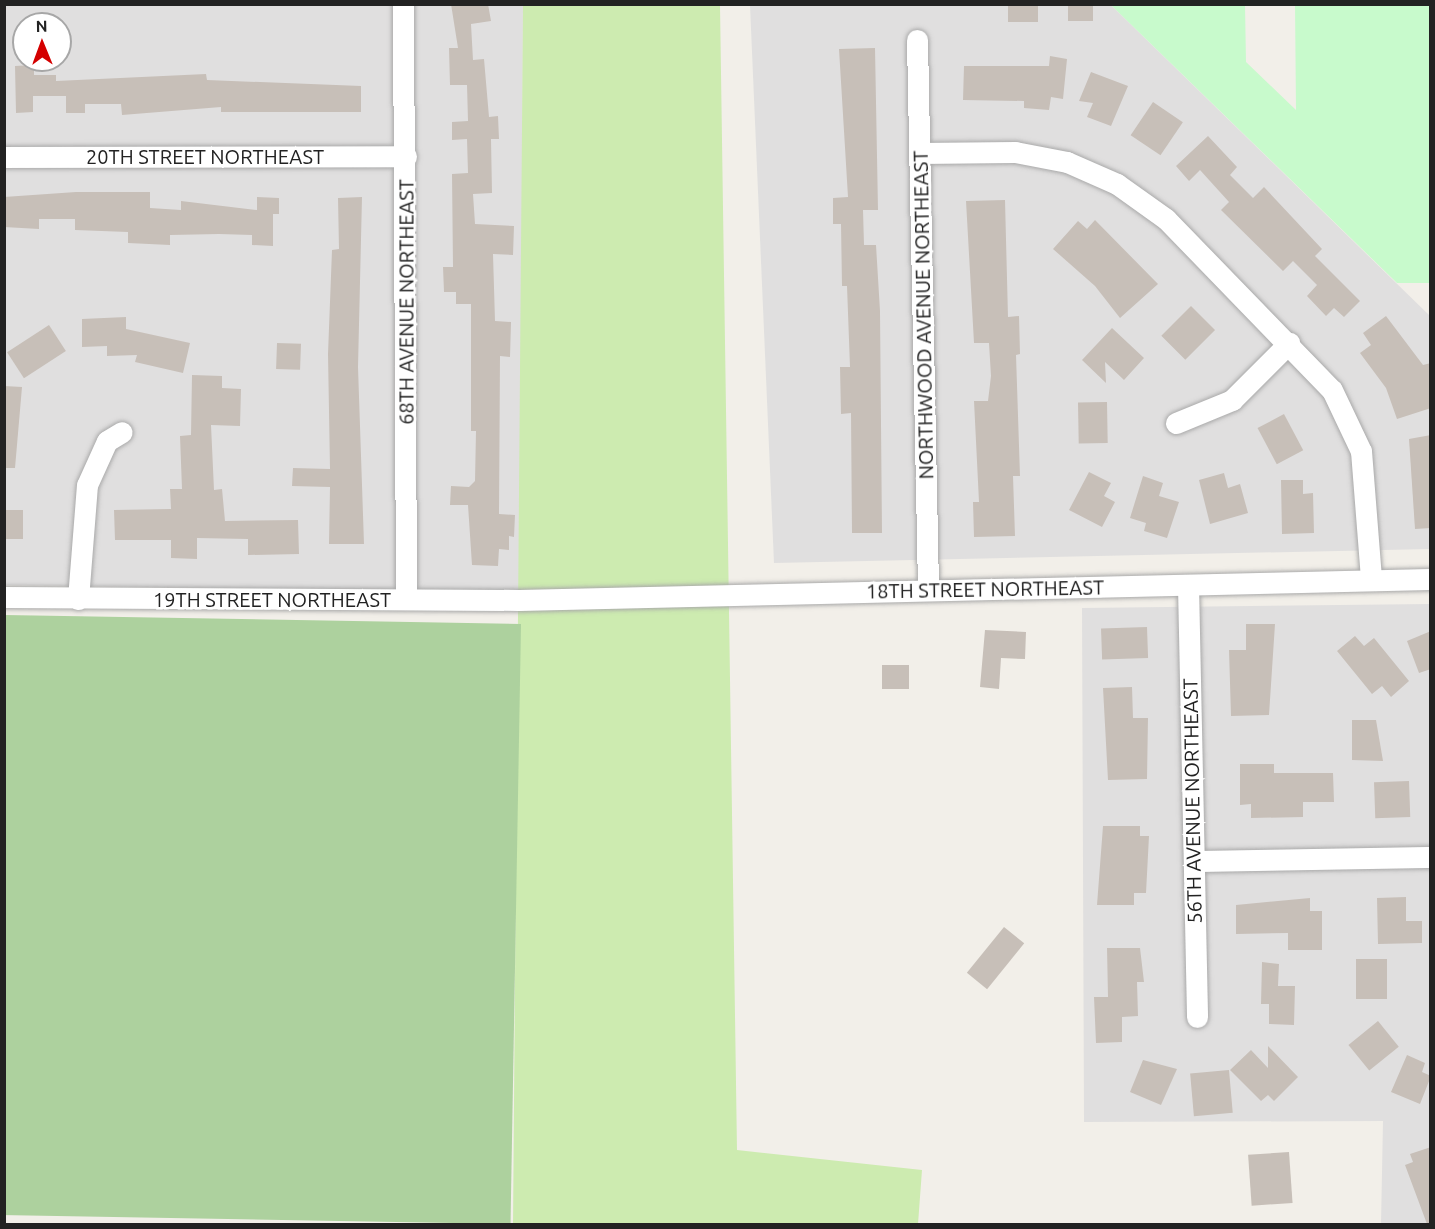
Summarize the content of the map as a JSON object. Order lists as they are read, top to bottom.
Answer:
{
  "streets": {
    "street": [
      "20TH STREET NORTHEAST",
      "68TH AVENUE NORTHEAST",
      "NORTHWOOD AVENUE NORTHEAST",
      "18TH STREET NORTHEAST",
      "19TH STREET NORTHEAST",
      "56TH AVENUE NORTHEAST"
    ]
  },
  "crossings": [
    ["20TH STREET NORTHEAST", "68TH AVENUE NORTHEAST"],
    ["68TH AVENUE NORTHEAST", "19TH STREET NORTHEAST"],
    ["NORTHWOOD AVENUE NORTHEAST", "18TH STREET NORTHEAST"],
    ["18TH STREET NORTHEAST", "19TH STREET NORTHEAST"],
    ["18TH STREET NORTHEAST", "56TH AVENUE NORTHEAST"]
  ],
  "north": "top"
}
